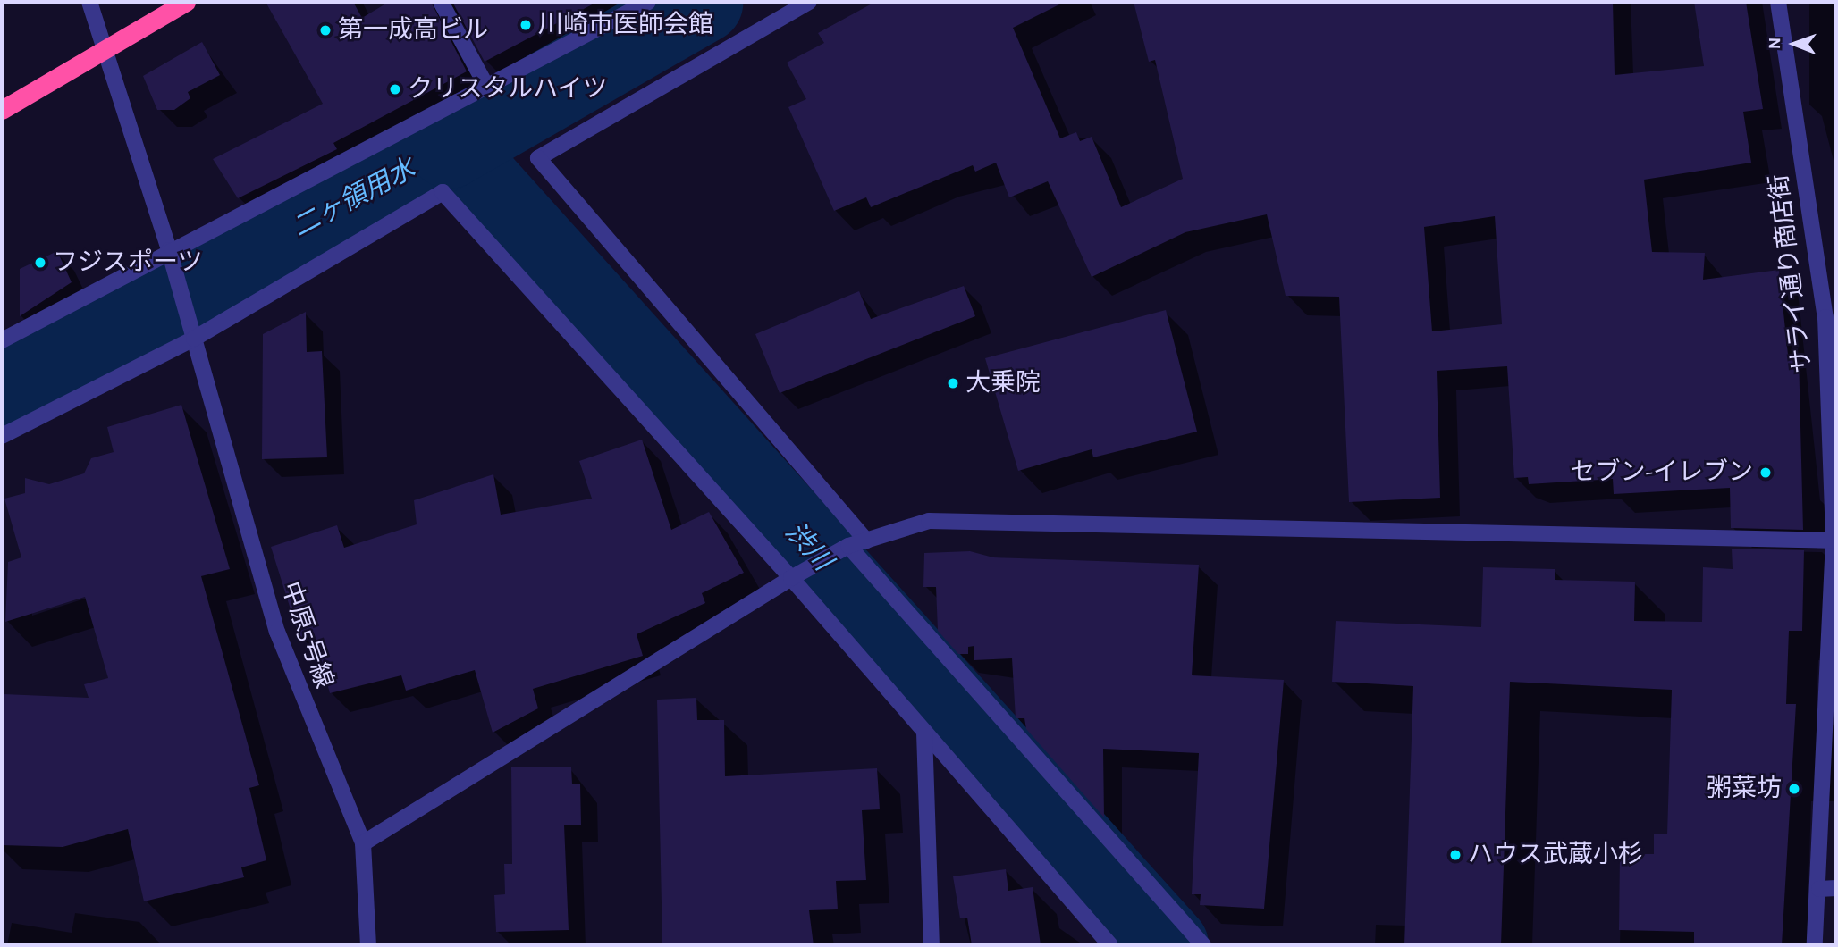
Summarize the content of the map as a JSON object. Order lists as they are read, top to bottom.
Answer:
{
  "streets": {
    "street": ["サライ通り商店街", "中原5号線"]
  },
  "water": ["二ヶ領用水", "渋川"],
  "places": [
    "川崎市医師会館",
    "第一成高ビル",
    "クリスタルハイツ",
    "フジスポーツ",
    "大乗院",
    "セブン-イレブン",
    "粥菜坊",
    "ハウス武蔵小杉"
  ],
  "north": "left"
}
